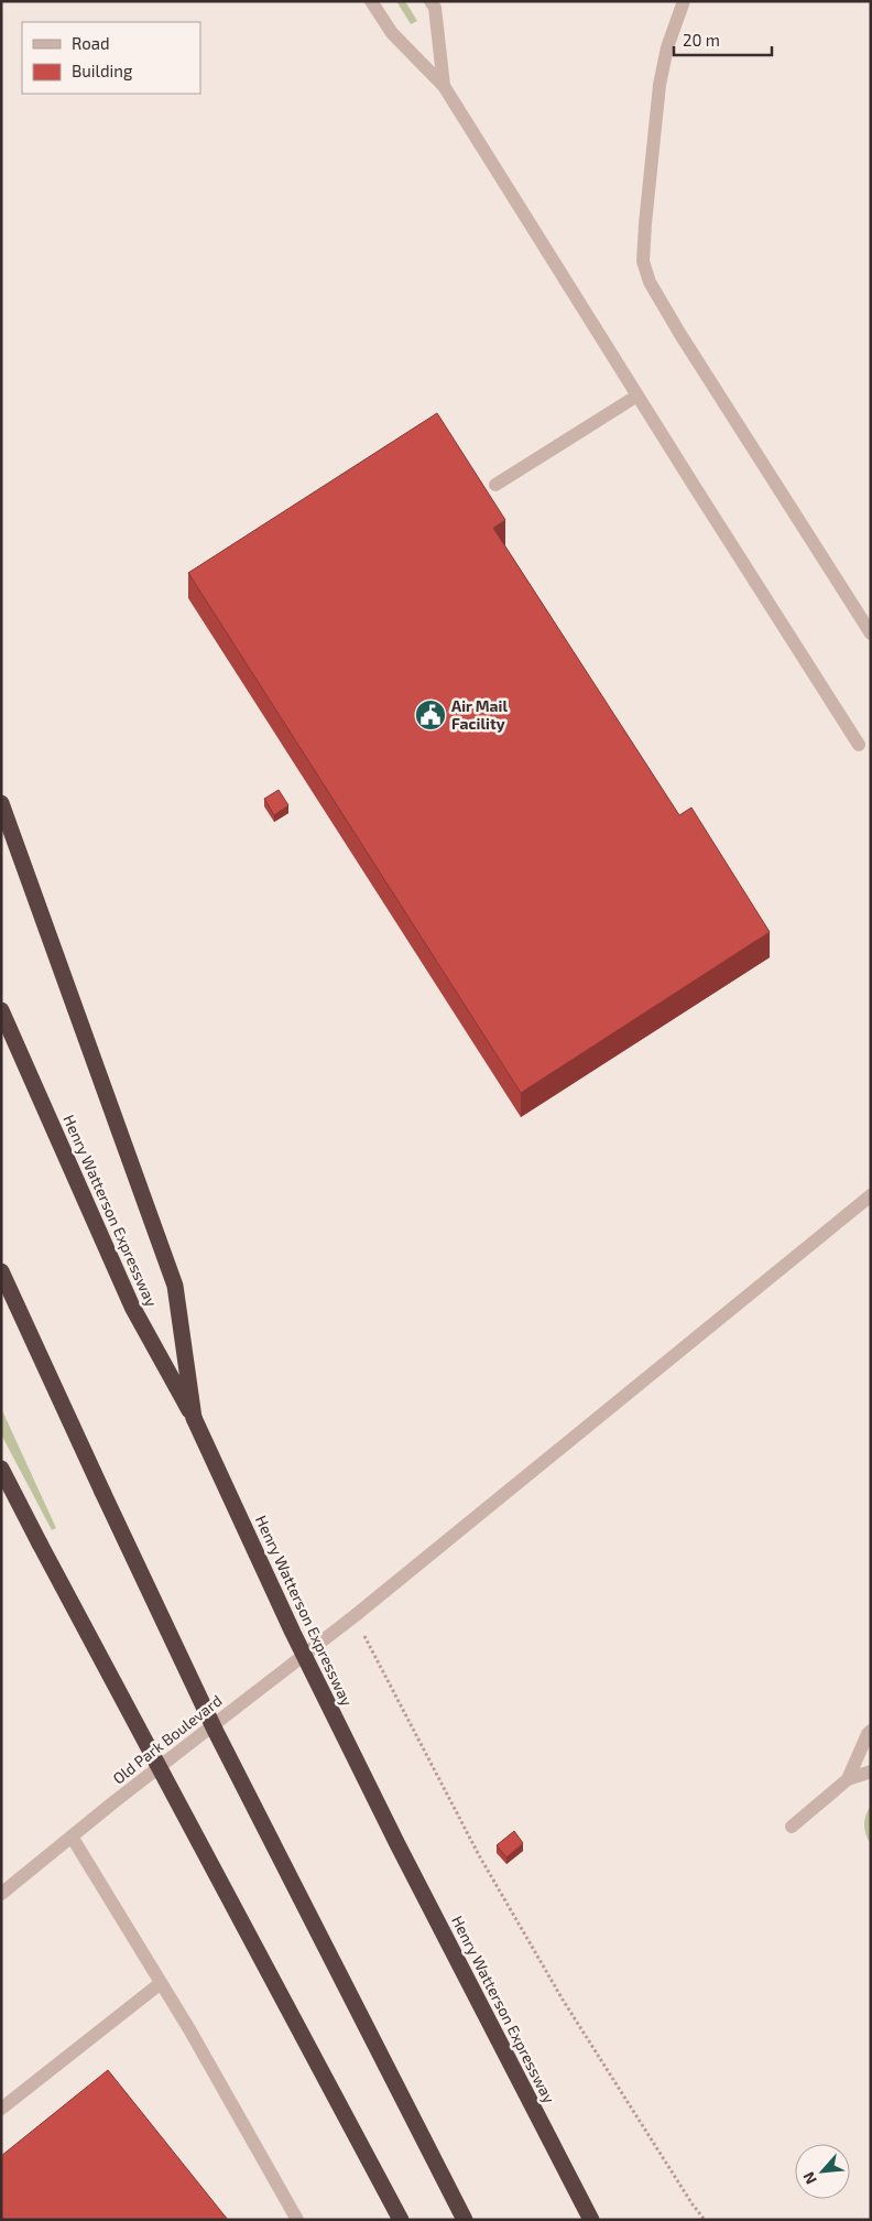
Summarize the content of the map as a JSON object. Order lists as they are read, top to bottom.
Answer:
{
  "streets": {
    "highway": ["Henry Watterson Expressway"],
    "street": ["Old Park Boulevard"]
  },
  "places": {
    "public building": ["Air Mail Facility"]
  },
  "legend": ["Road", "Building"],
  "scale_bar": "20 m",
  "north": "bottom left"
}
